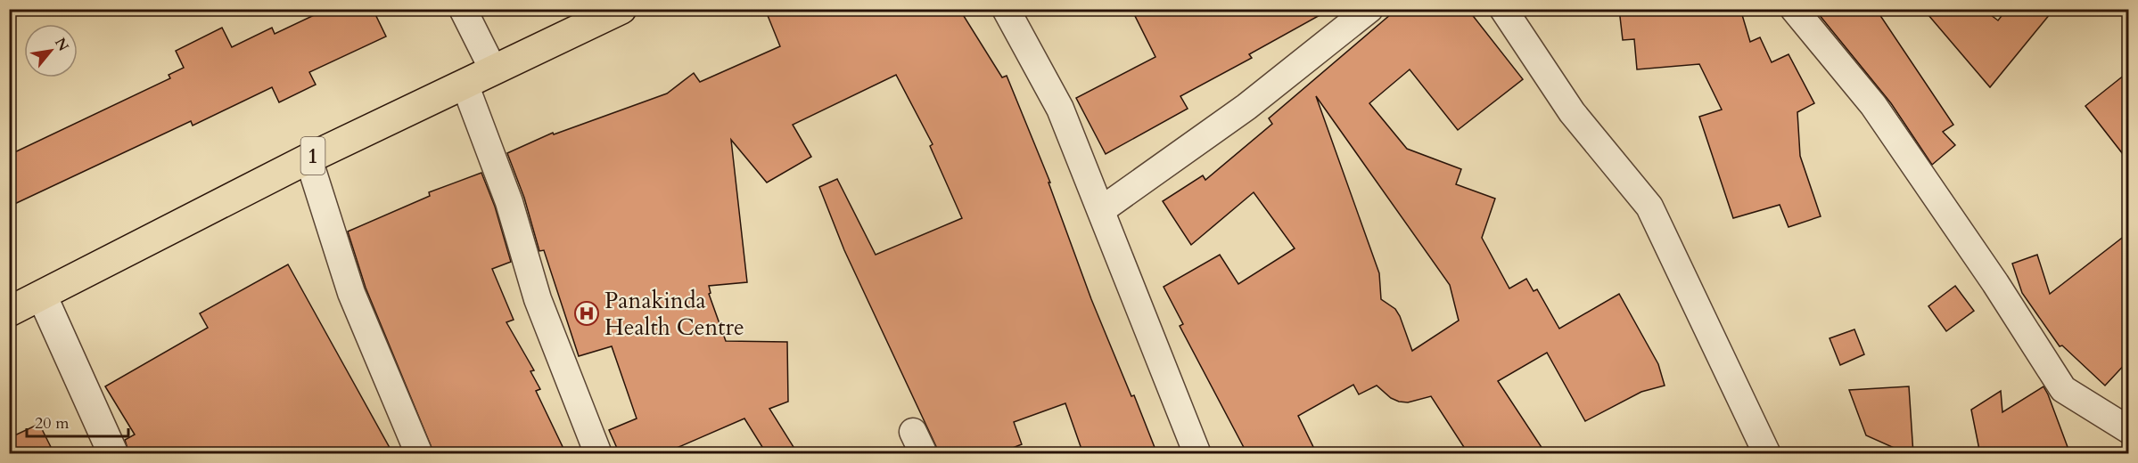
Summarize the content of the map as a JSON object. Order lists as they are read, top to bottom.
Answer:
{
  "streets": {
    "main road": ["1"]
  },
  "places": {
    "hospital": ["Panakinda Health Centre"]
  },
  "scale_bar": "20 m",
  "north": "top right"
}
